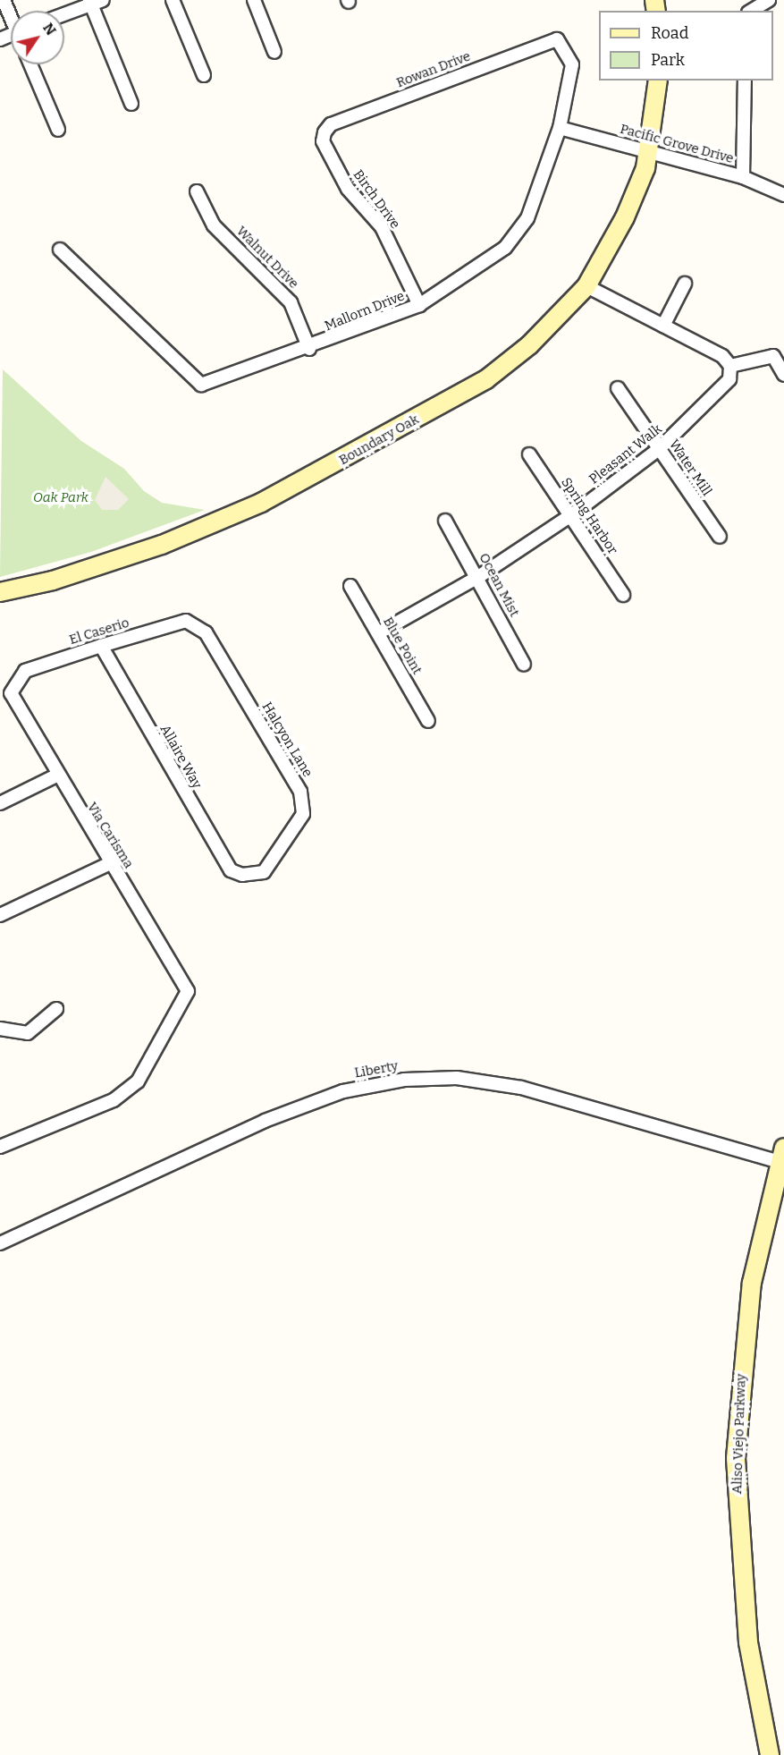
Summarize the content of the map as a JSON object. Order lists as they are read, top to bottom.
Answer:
{
  "streets": {
    "street": [
      "Rowan Drive",
      "Pacific Grove Drive",
      "Birch Drive",
      "Walnut Drive",
      "Mallorn Drive",
      "Boundary Oak",
      "Pleasant Walk",
      "Water Mill",
      "Spring Harbor",
      "Ocean Mist",
      "El Caserio",
      "Blue Point",
      "Halcyon Lane",
      "Allaire Way",
      "Via Carisma",
      "Liberty",
      "Aliso Viejo Parkway"
    ]
  },
  "crossings": [
    ["Rowan Drive", "Birch Drive"],
    ["Rowan Drive", "Mallorn Drive"],
    ["Pacific Grove Drive", "Mallorn Drive"],
    ["Pacific Grove Drive", "Boundary Oak"],
    ["Birch Drive", "Mallorn Drive"],
    ["Walnut Drive", "Mallorn Drive"],
    ["Pleasant Walk", "Water Mill"],
    ["Pleasant Walk", "Spring Harbor"],
    ["Pleasant Walk", "Ocean Mist"],
    ["Pleasant Walk", "Blue Point"],
    ["El Caserio", "Halcyon Lane"],
    ["El Caserio", "Allaire Way"],
    ["El Caserio", "Via Carisma"],
    ["Halcyon Lane", "Allaire Way"],
    ["Liberty", "Aliso Viejo Parkway"]
  ],
  "parks": ["Oak Park"],
  "legend": ["Road", "Park"],
  "north": "top right"
}
